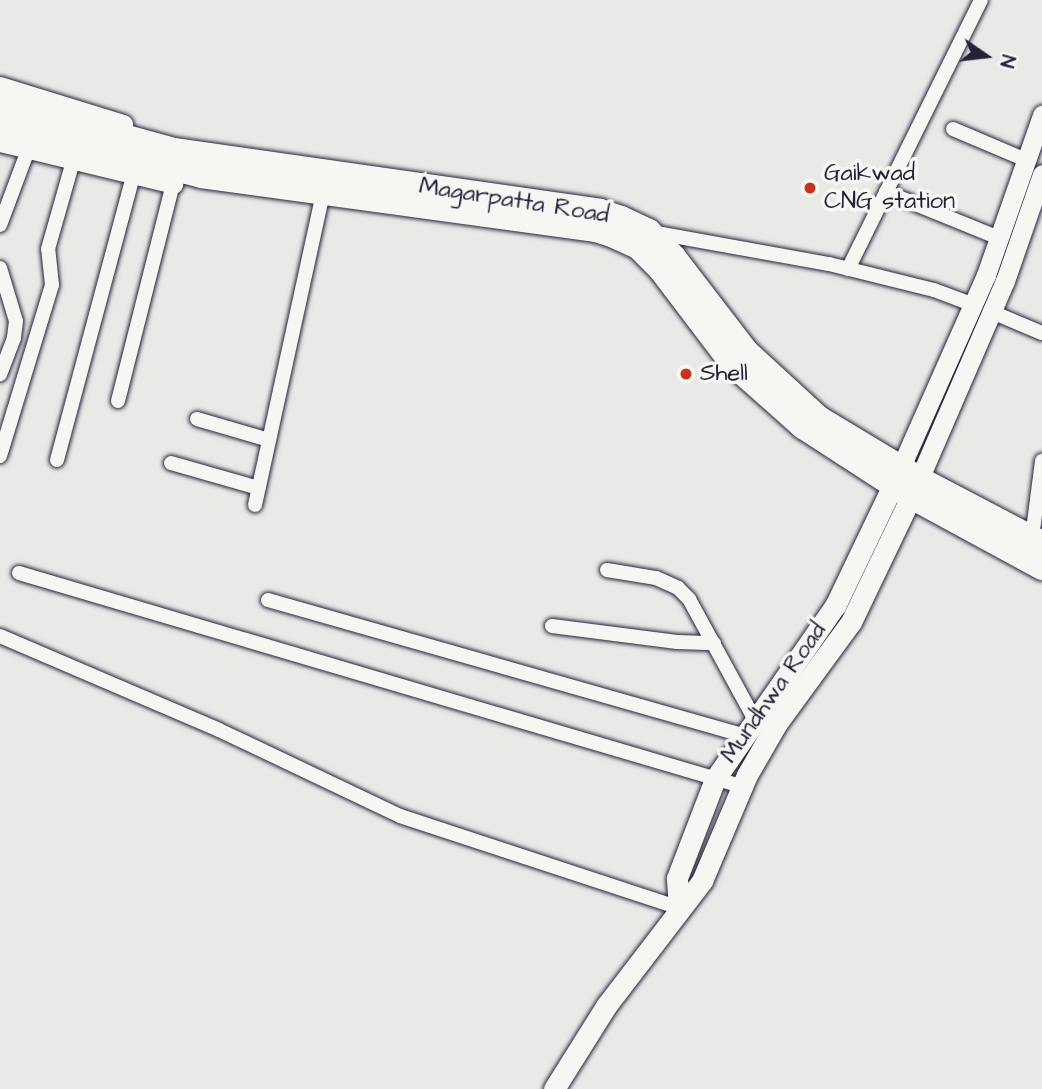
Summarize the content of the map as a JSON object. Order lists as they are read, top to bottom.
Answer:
{
  "streets": {
    "highway": ["Magarpatta Road"],
    "main road": ["Mundhwa Road"]
  },
  "crossings": [
    ["Magarpatta Road", "Mundhwa Road"]
  ],
  "places": ["Gaikwad CNG station", "Shell"],
  "north": "right"
}
